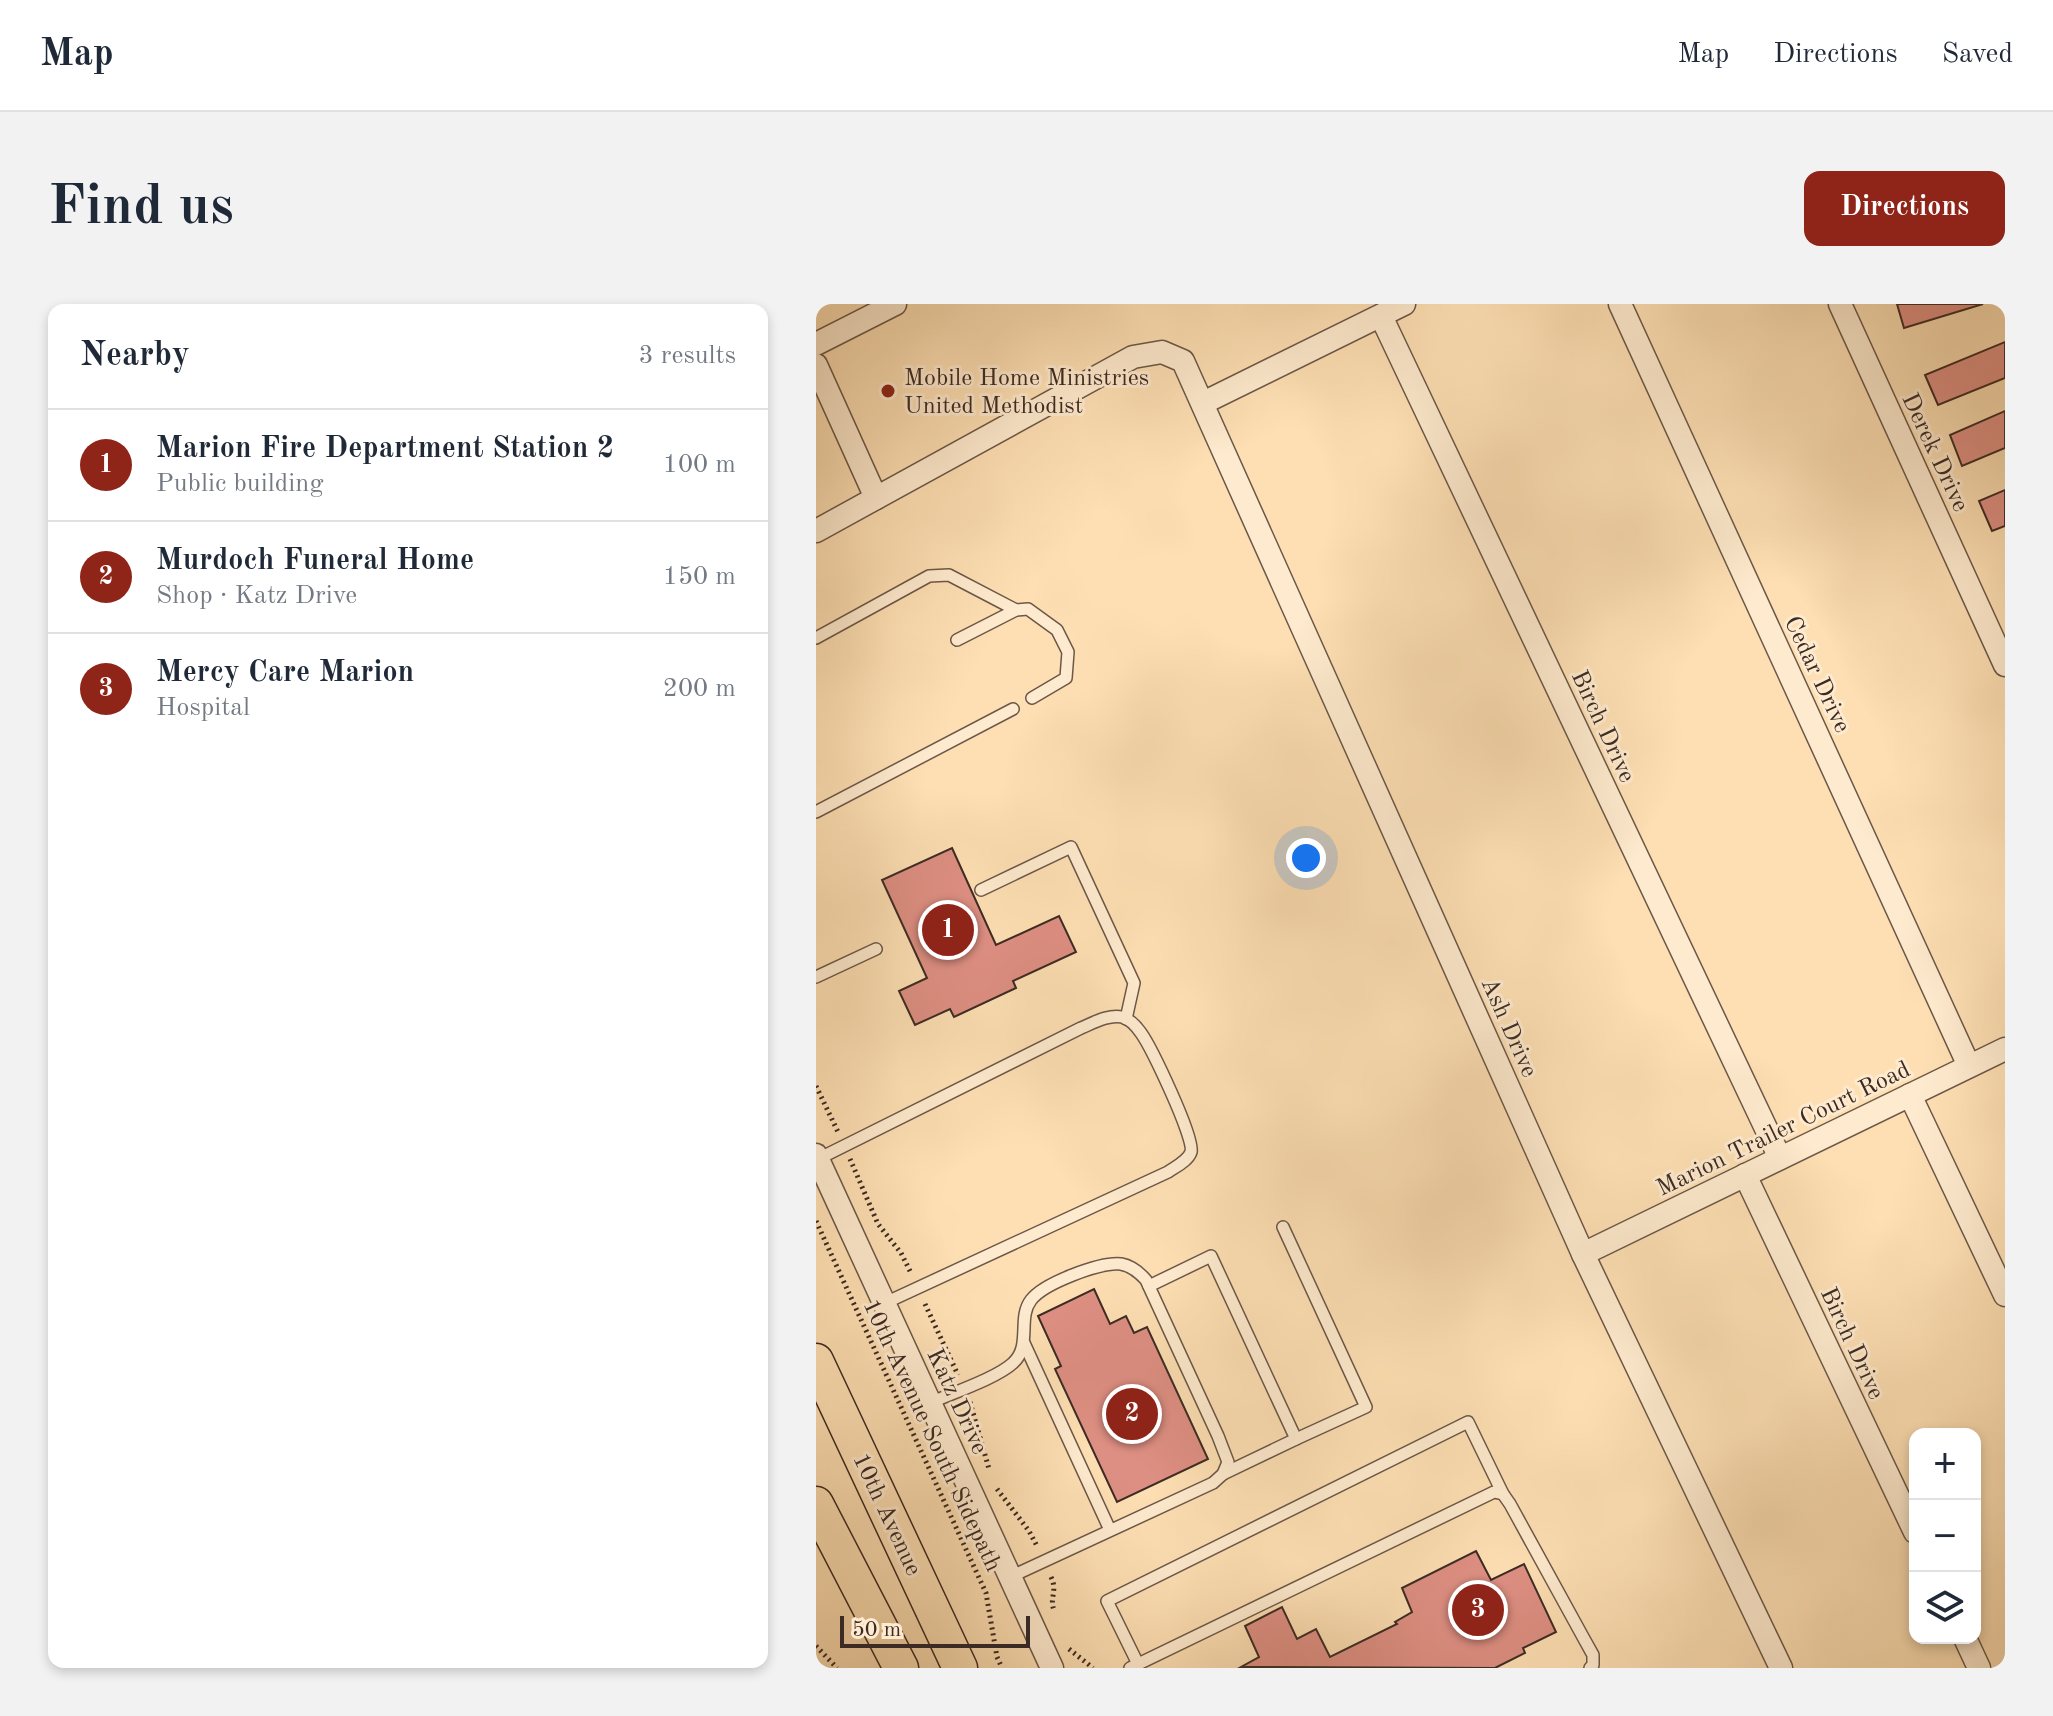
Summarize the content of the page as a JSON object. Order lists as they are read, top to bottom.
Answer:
{
  "streets": {
    "main road": ["10th Avenue"],
    "street": [
      "Derek Drive",
      "Cedar Drive",
      "Birch Drive",
      "Ash Drive",
      "Marion Trailer Court Road",
      "Katz Drive"
    ],
    "path": ["10th Avenue South Sidepath"]
  },
  "crossings": [
    ["Cedar Drive", "Marion Trailer Court Road"],
    ["Birch Drive", "Marion Trailer Court Road"],
    ["Ash Drive", "Marion Trailer Court Road"]
  ],
  "places": ["Mobile Home Ministries United Methodist"],
  "scale_bar": "50 m",
  "page": {
    "header": "Map",
    "nav": ["Map", "Directions", "Saved"],
    "buttons": "Directions",
    "title": "Find us",
    "heading": ["Nearby", "3 results"],
    "list": [
      {
        "mark": "1",
        "name": "Marion Fire Department Station 2",
        "note": "Public building",
        "value": "100 m"
      },
      {
        "mark": "2",
        "name": "Murdoch Funeral Home",
        "note": "Shop · Katz Drive",
        "value": "150 m"
      },
      {
        "mark": "3",
        "name": "Mercy Care Marion",
        "note": "Hospital",
        "value": "200 m"
      }
    ],
    "pins": ["1", "2", "3"],
    "map_buttons": ["+", "−"],
    "scale": "50 m"
  }
}
